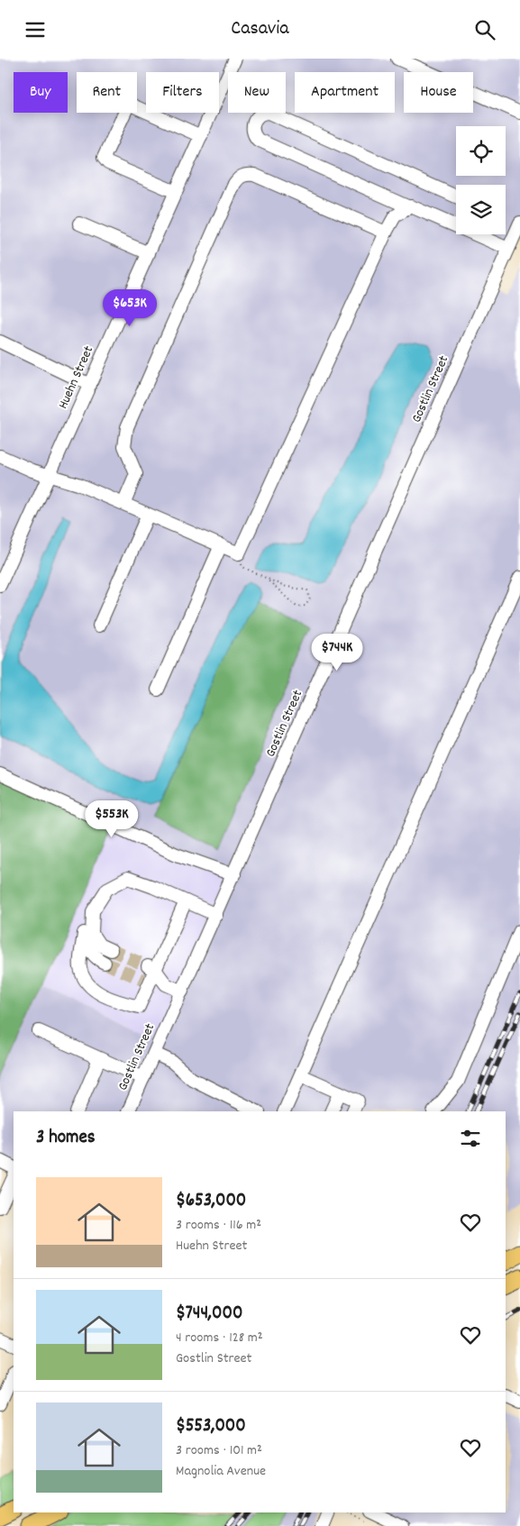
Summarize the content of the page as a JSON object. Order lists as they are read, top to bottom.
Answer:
{
  "streets": {
    "street": ["Huehn Street", "Gostlin Street"]
  },
  "page": {
    "header": "Casavia",
    "chip": [
      "Buy",
      "Rent",
      "Filters",
      "New",
      "Apartment",
      "House"
    ],
    "price": ["$653K", "$744K", "$553K"],
    "heading": "3 homes",
    "list": [
      {
        "name": "$653,000",
        "note": "3 rooms · 116 m² · Huehn Street"
      },
      {
        "name": "$744,000",
        "note": "4 rooms · 128 m² · Gostlin Street"
      },
      {
        "name": "$553,000",
        "note": "3 rooms · 101 m² · Magnolia Avenue"
      }
    ]
  }
}
